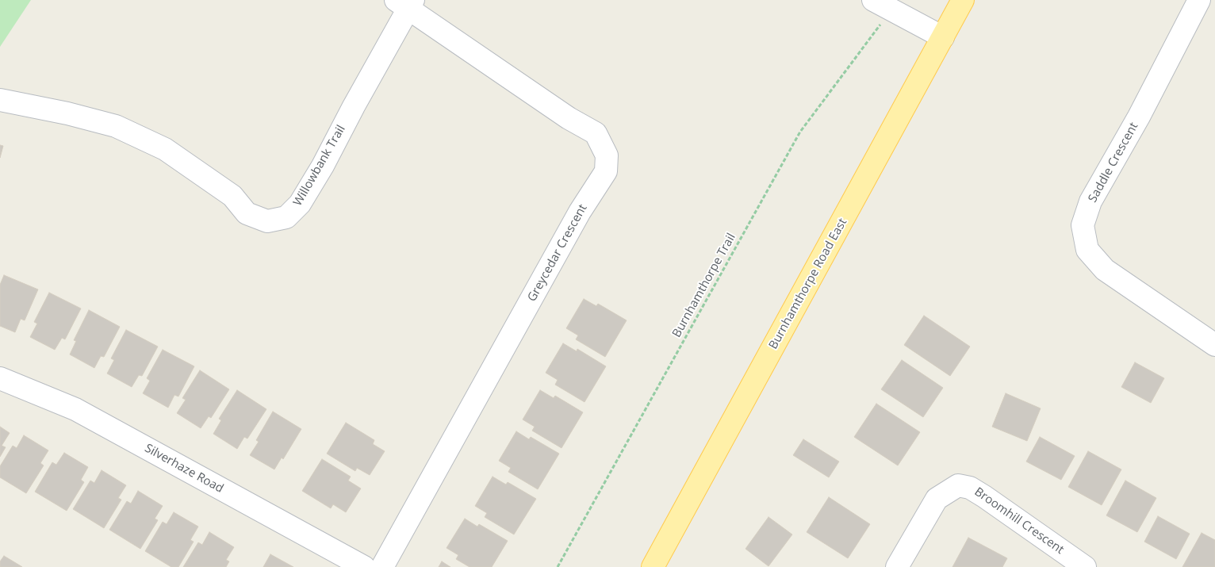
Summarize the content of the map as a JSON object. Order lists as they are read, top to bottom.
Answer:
{
  "streets": {
    "main road": ["Burnhamthorpe Road East"],
    "street": [
      "Saddle Crescent",
      "Willowbank Trail",
      "Greycedar Crescent",
      "Silverhaze Road",
      "Broomhill Crescent"
    ],
    "path": ["Burnhamthorpe Trail"]
  },
  "crossings": [
    ["Willowbank Trail", "Greycedar Crescent"]
  ]
}
